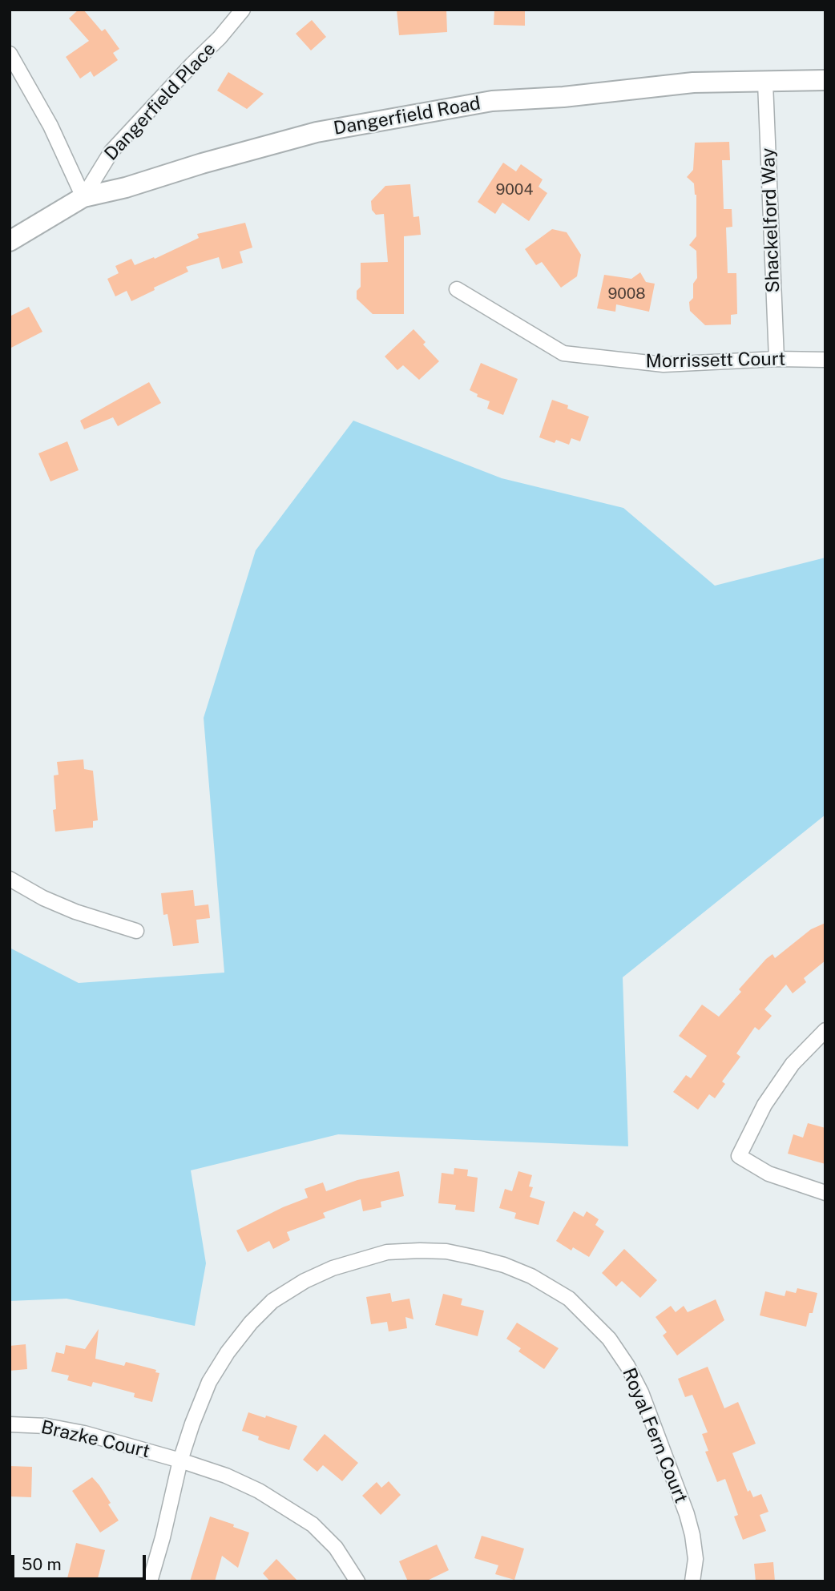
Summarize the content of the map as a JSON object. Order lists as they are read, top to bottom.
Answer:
{
  "streets": {
    "street": [
      "Dangerfield Place",
      "Dangerfield Road",
      "Shackelford Way",
      "Morrissett Court",
      "Royal Fern Court",
      "Brazke Court"
    ]
  },
  "crossings": [
    ["Dangerfield Place", "Dangerfield Road"],
    ["Dangerfield Road", "Shackelford Way"],
    ["Shackelford Way", "Morrissett Court"],
    ["Royal Fern Court", "Brazke Court"]
  ],
  "house_numbers": ["9004", "9008"],
  "scale_bar": "50 m"
}
